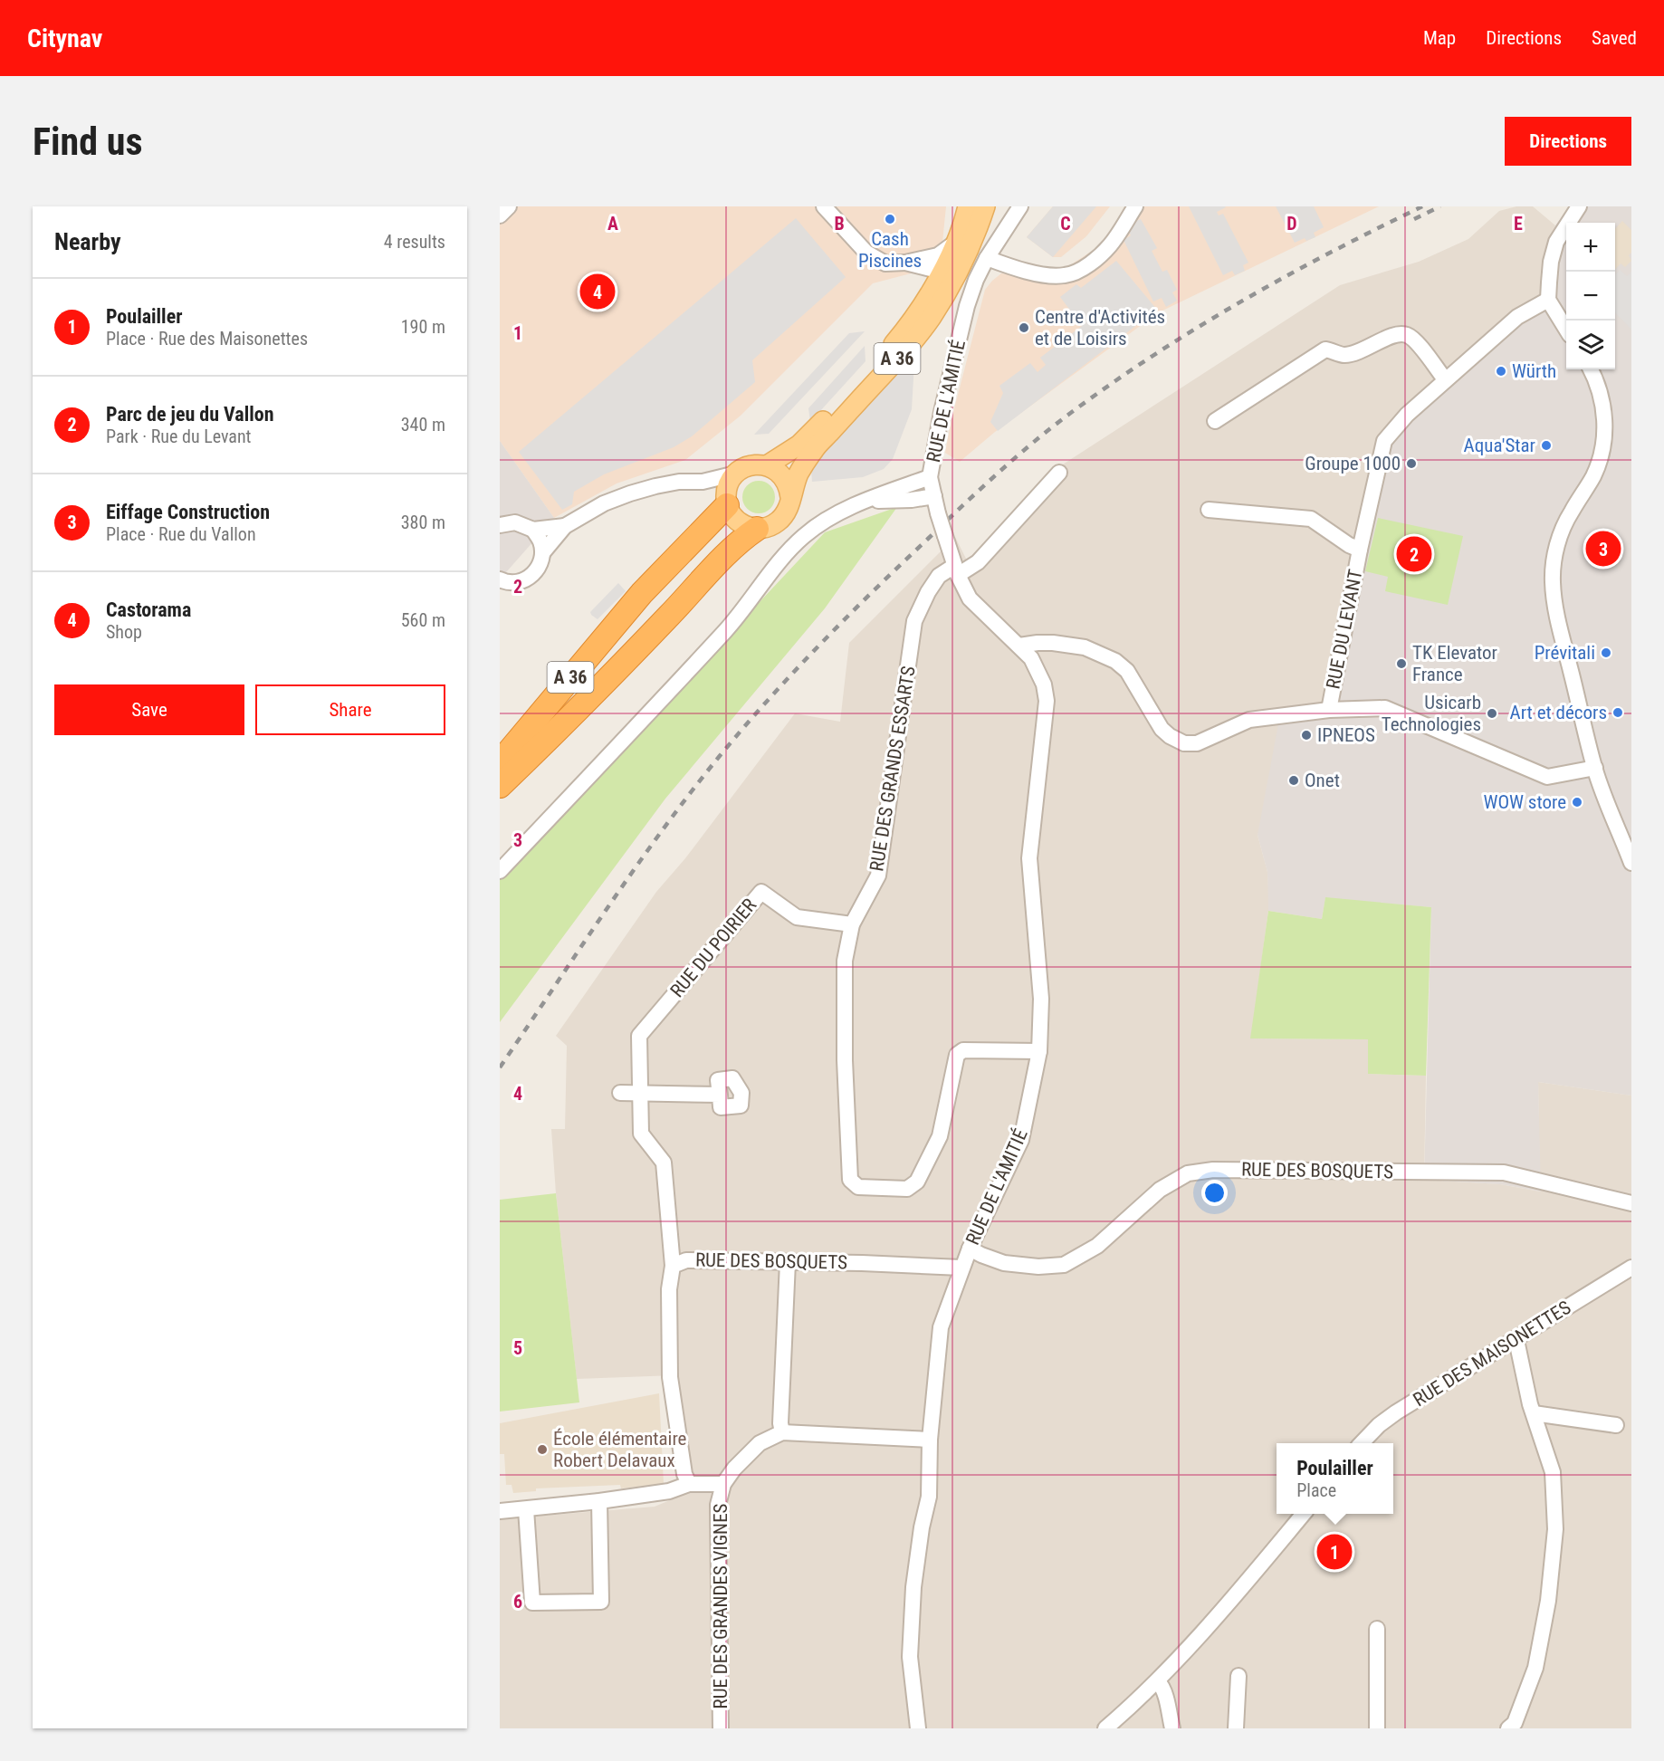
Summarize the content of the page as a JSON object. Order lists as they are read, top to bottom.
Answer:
{
  "streets": {
    "highway": ["A 36"],
    "street": [
      "RUE DE L'AMITIÉ",
      "RUE DU LEVANT",
      "RUE DES GRANDS ESSARTS",
      "RUE DU POIRIER",
      "RUE DES BOSQUETS",
      "RUE DES MAISONETTES",
      "RUE DES GRANDES VIGNES"
    ]
  },
  "crossings": [
    ["RUE DE L'AMITIÉ", "RUE DES GRANDS ESSARTS"],
    ["RUE DE L'AMITIÉ", "RUE DES BOSQUETS"],
    ["RUE DE L'AMITIÉ", "RUE DES GRANDES VIGNES"],
    ["RUE DES GRANDS ESSARTS", "RUE DU POIRIER"],
    ["RUE DU POIRIER", "RUE DES BOSQUETS"]
  ],
  "places": [
    "Cash Piscines",
    "Centre d'Activités et de Loisirs",
    "Würth",
    "Aqua'Star",
    "Groupe 1000",
    "Prévitali",
    "TK Elevator France",
    "Art et décors",
    "Usicarb Technologies",
    "IPNEOS",
    "Onet",
    "WOW store",
    "École élémentaire Robert Delavaux"
  ],
  "page": {
    "header": "Citynav",
    "nav": ["Map", "Directions", "Saved"],
    "buttons": [
      "Directions",
      ["Save", "Share"]
    ],
    "title": "Find us",
    "heading": ["Nearby", "4 results"],
    "map_buttons": ["+", "−"],
    "pins": [
      "4",
      "3",
      "2",
      "1"
    ],
    "list": [
      {
        "mark": "1",
        "name": "Poulailler",
        "note": "Place · Rue des Maisonettes",
        "value": "190 m"
      },
      {
        "mark": "2",
        "name": "Parc de jeu du Vallon",
        "note": "Park · Rue du Levant",
        "value": "340 m"
      },
      {
        "mark": "3",
        "name": "Eiffage Construction",
        "note": "Place · Rue du Vallon",
        "value": "380 m"
      },
      {
        "mark": "4",
        "name": "Castorama",
        "note": "Shop",
        "value": "560 m"
      }
    ],
    "popup": ["Poulailler", "Place"]
  },
  "grid": {
    "columns": [
      "A",
      "B",
      "C",
      "D",
      "E"
    ],
    "rows": [
      "1",
      "2",
      "3",
      "4",
      "5",
      "6"
    ]
  }
}
